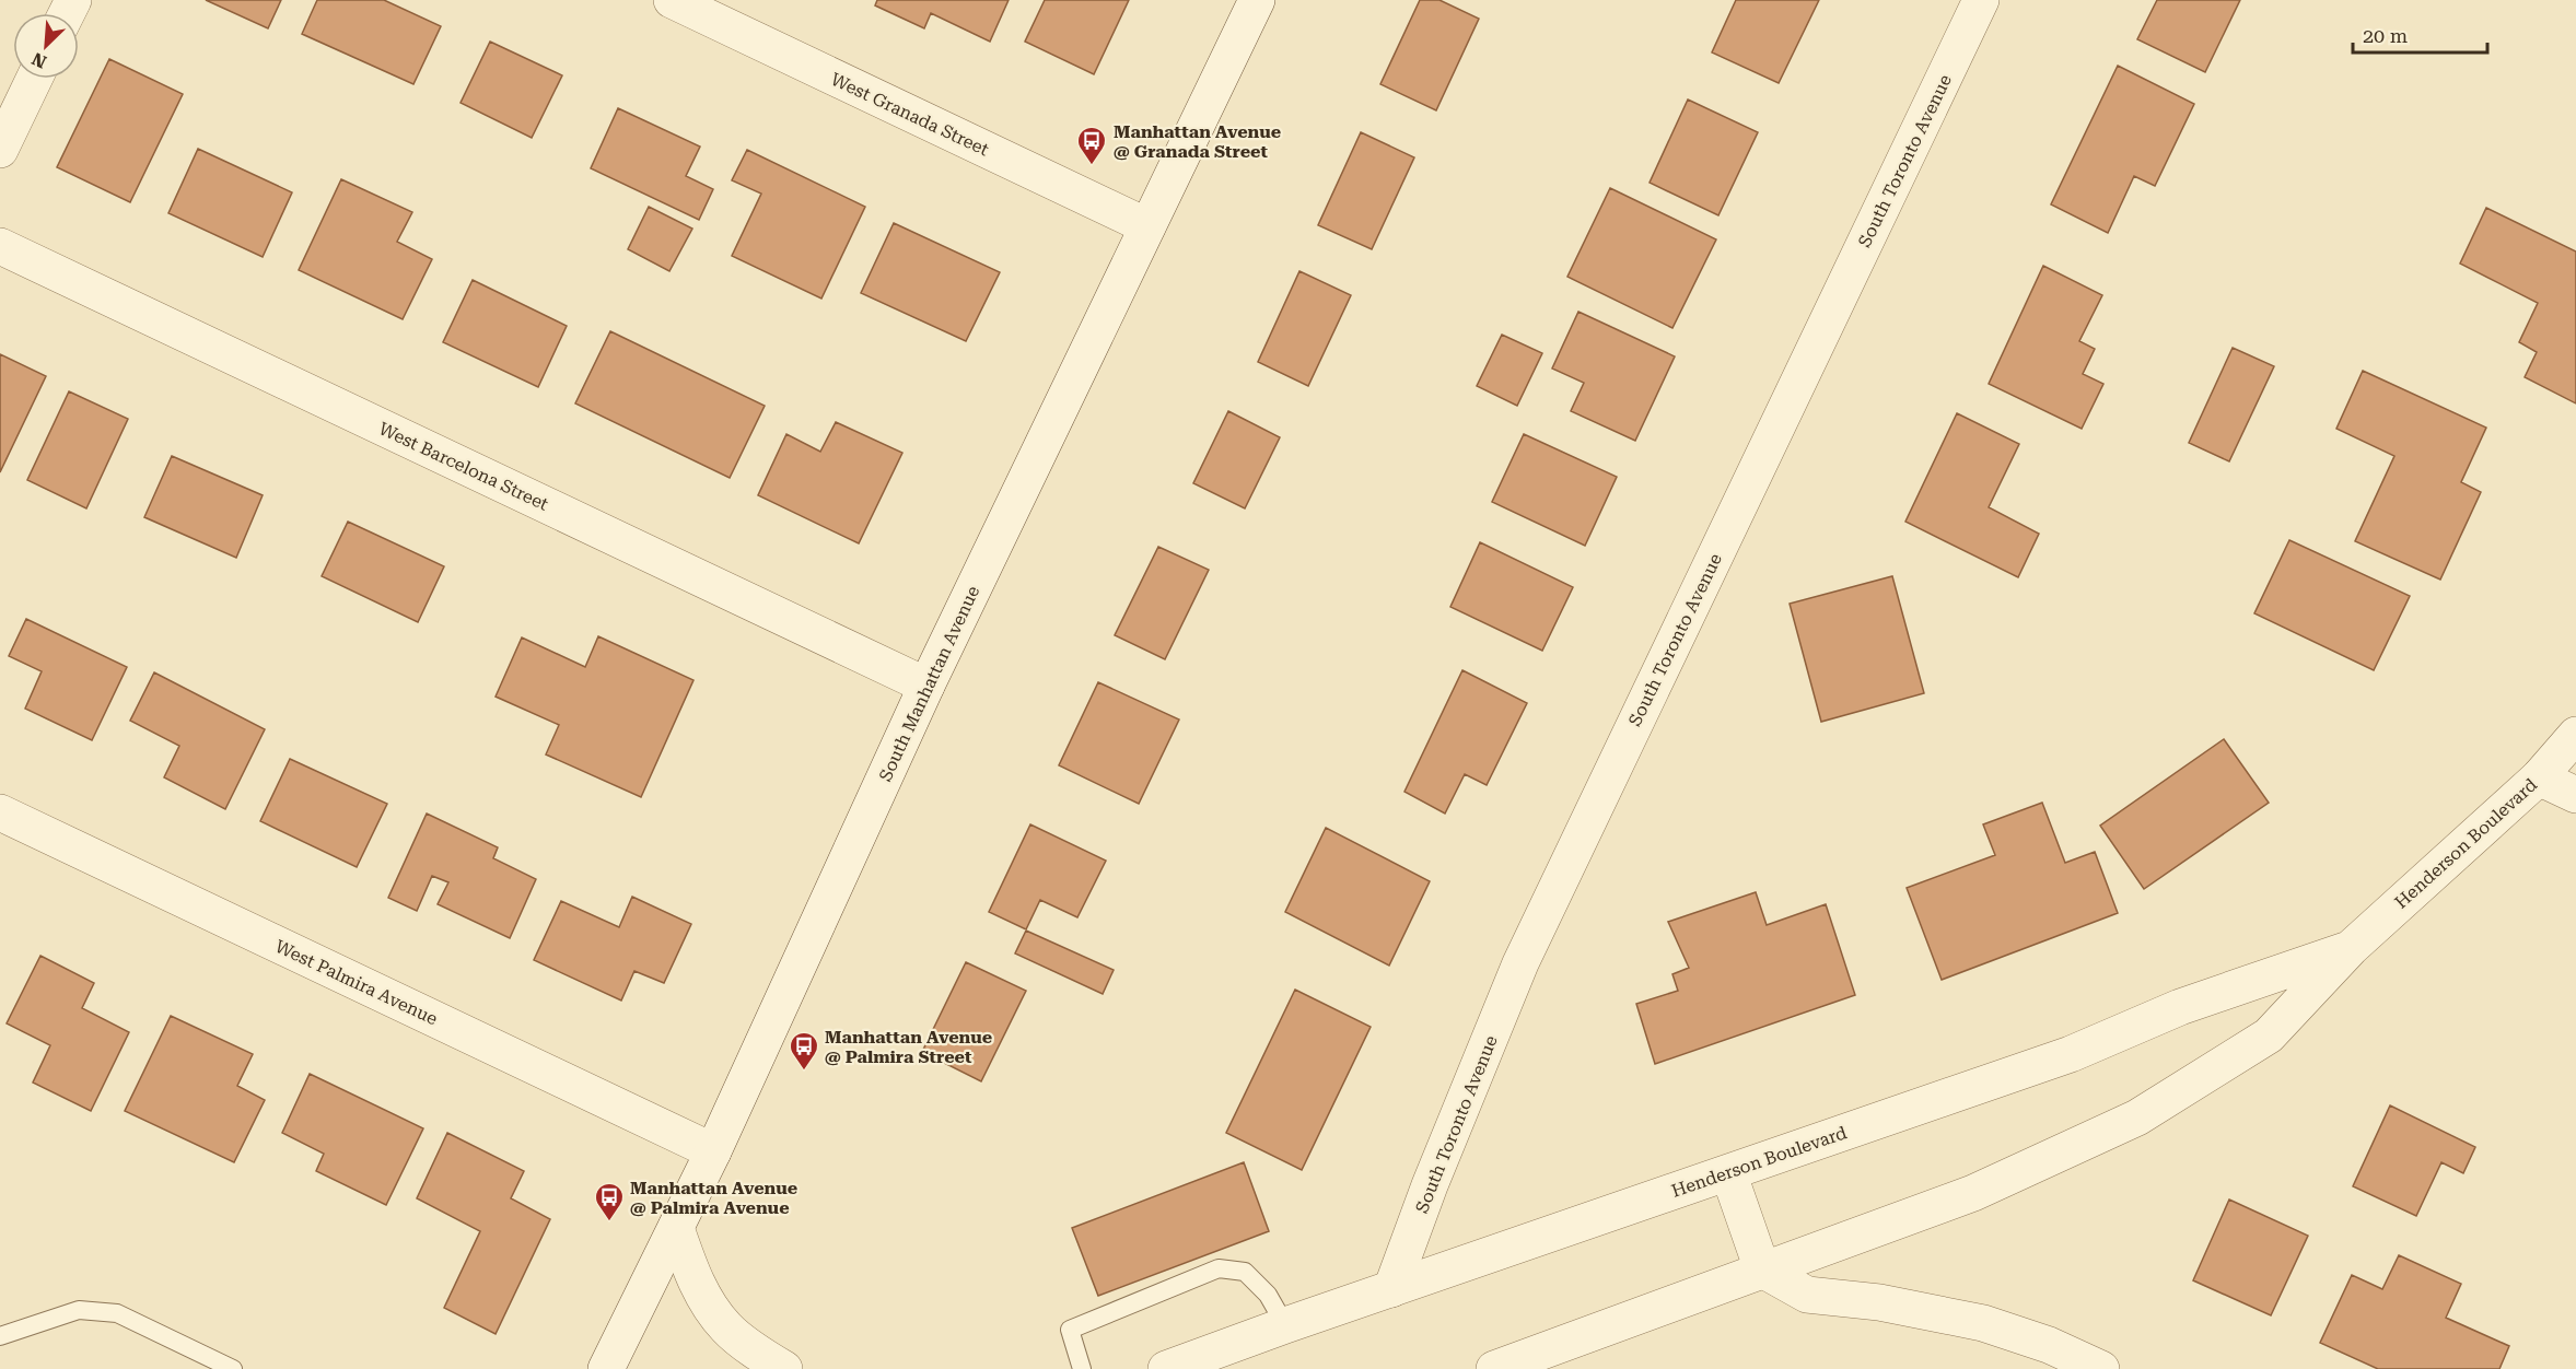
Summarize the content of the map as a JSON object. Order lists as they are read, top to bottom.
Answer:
{
  "streets": {
    "street": [
      "West Granada Street",
      "South Toronto Avenue",
      "West Barcelona Street",
      "South Manhattan Avenue",
      "Henderson Boulevard",
      "West Palmira Avenue"
    ]
  },
  "crossings": [
    ["West Granada Street", "South Manhattan Avenue"],
    ["South Toronto Avenue", "Henderson Boulevard"],
    ["West Barcelona Street", "South Manhattan Avenue"],
    ["South Manhattan Avenue", "West Palmira Avenue"]
  ],
  "places": {
    "bus stop": ["Manhattan Avenue @ Granada Street", "Manhattan Avenue @ Palmira Street", "Manhattan Avenue @ Palmira Avenue"]
  },
  "scale_bar": "20 m",
  "north": "bottom left"
}
